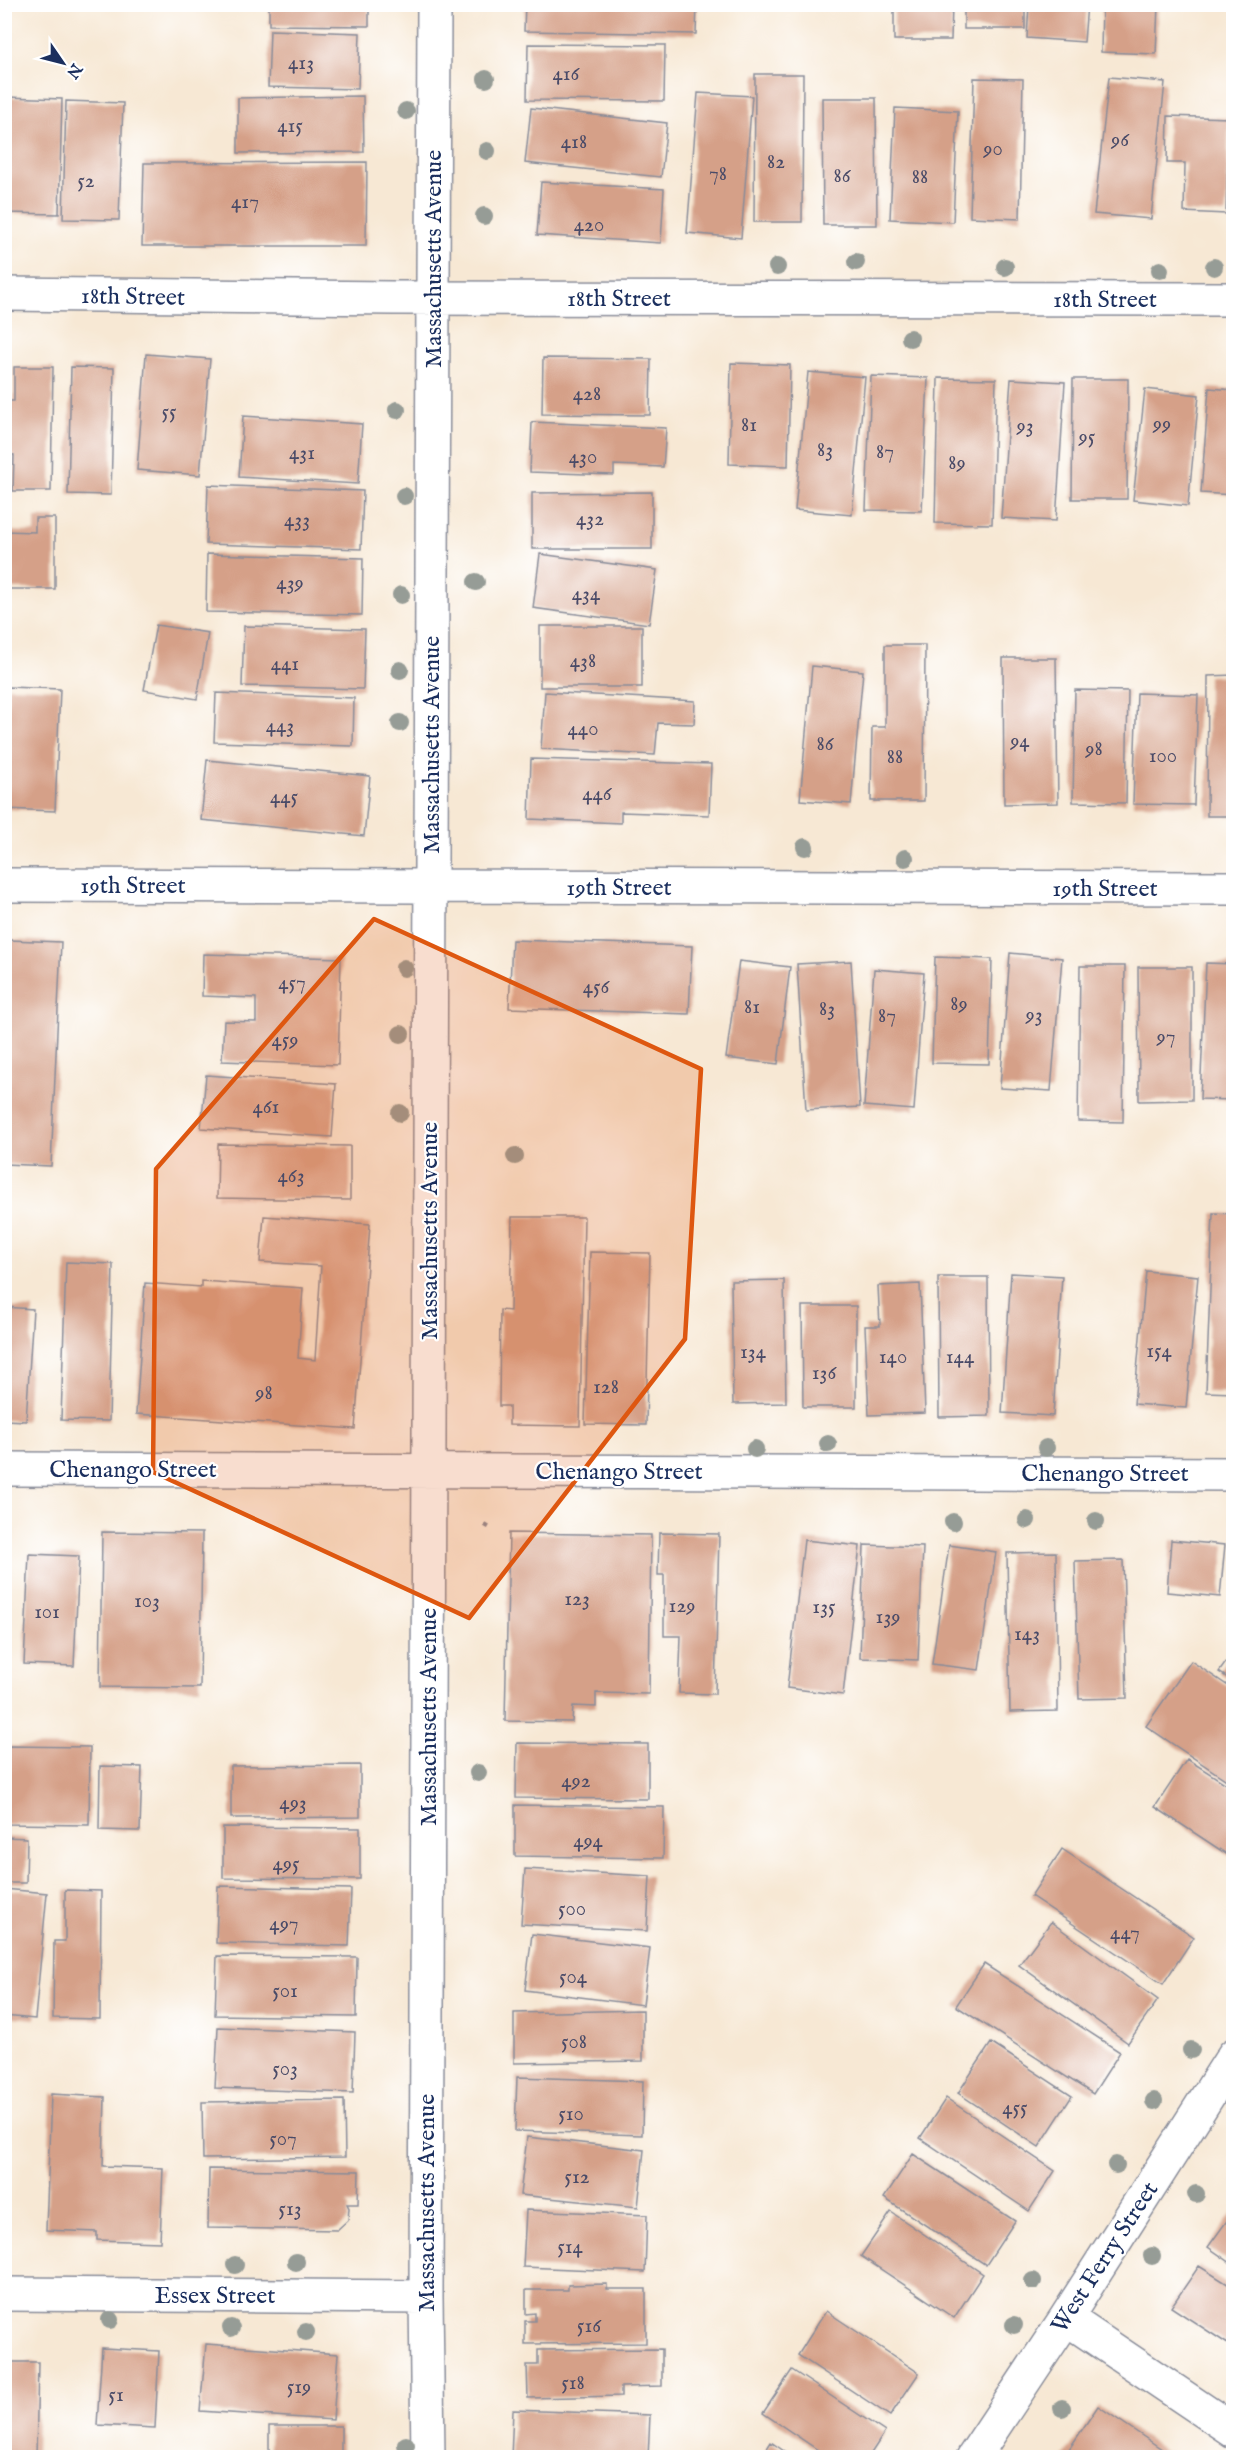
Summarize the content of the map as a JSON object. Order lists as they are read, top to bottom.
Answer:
{
  "streets": {
    "street": [
      "Massachusetts Avenue",
      "18th Street",
      "19th Street",
      "Chenango Street",
      "West Ferry Street",
      "Essex Street"
    ]
  },
  "crossings": [
    ["Massachusetts Avenue", "18th Street"],
    ["Massachusetts Avenue", "19th Street"],
    ["Massachusetts Avenue", "Chenango Street"],
    ["Massachusetts Avenue", "Essex Street"]
  ],
  "house_numbers": [
    "413",
    "416",
    "415",
    "96",
    "418",
    "90",
    "82",
    "78",
    "86",
    "88",
    "52",
    "417",
    "420",
    "428",
    "55",
    "99",
    "81",
    "93",
    "95",
    "83",
    "87",
    "431",
    "430",
    "89",
    "432",
    "433",
    "439",
    "434",
    "438",
    "441",
    "443",
    "440",
    "94",
    "86",
    "98",
    "100",
    "88",
    "446",
    "445",
    "457",
    "456",
    "89",
    "81",
    "83",
    "93",
    "87",
    "97",
    "459",
    "461",
    "463",
    "154",
    "134",
    "140",
    "144",
    "136",
    "128",
    "98",
    "123",
    "103",
    "129",
    "135",
    "101",
    "139",
    "143",
    "492",
    "493",
    "494",
    "495",
    "500",
    "497",
    "447",
    "504",
    "501",
    "508",
    "503",
    "455",
    "510",
    "507",
    "512",
    "513",
    "514",
    "516",
    "518",
    "519",
    "51"
  ],
  "north": "bottom right"
}
